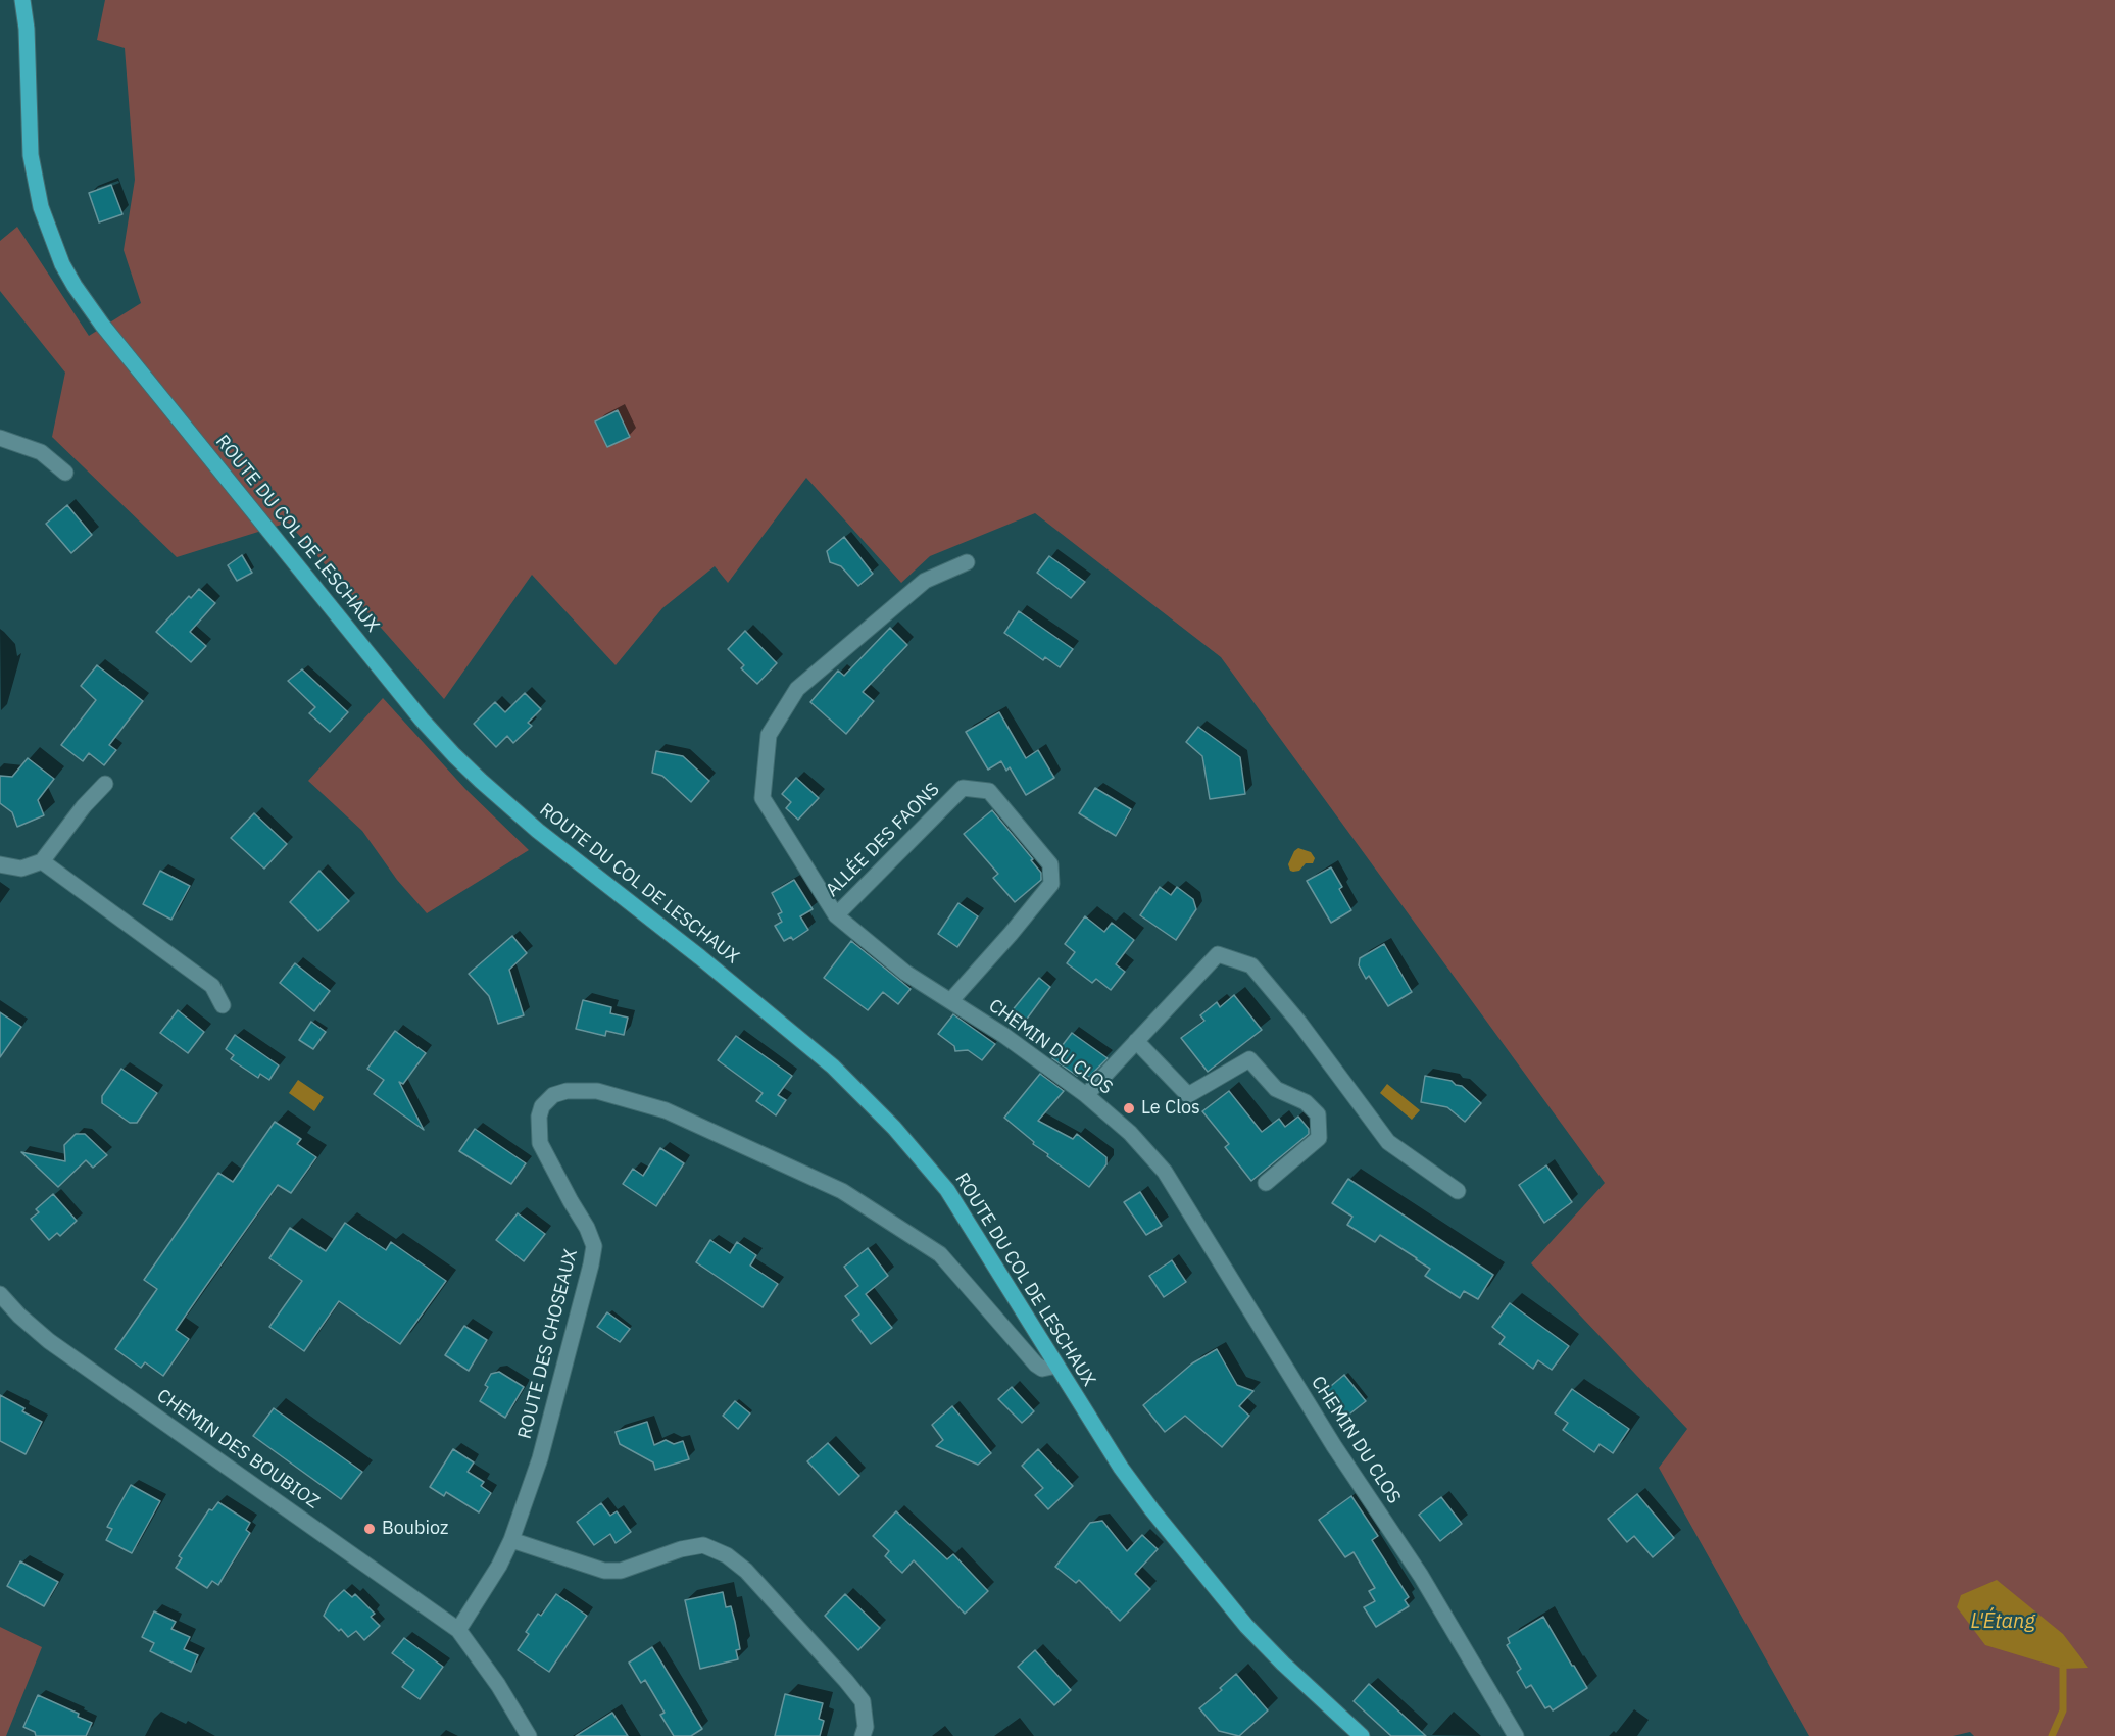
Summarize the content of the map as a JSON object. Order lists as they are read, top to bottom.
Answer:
{
  "streets": {
    "main road": ["ROUTE DU COL DE LESCHAUX"],
    "street": [
      "ALLÉE DES FAONS",
      "CHEMIN DU CLOS",
      "ROUTE DES CHOSEAUX",
      "CHEMIN DES BOUBIOZ"
    ]
  },
  "crossings": [
    ["ROUTE DU COL DE LESCHAUX", "ROUTE DES CHOSEAUX"],
    ["ALLÉE DES FAONS", "CHEMIN DU CLOS"],
    ["ROUTE DES CHOSEAUX", "CHEMIN DES BOUBIOZ"]
  ],
  "water": ["L'Étang"],
  "places": ["Le Clos", "Boubioz"]
}
